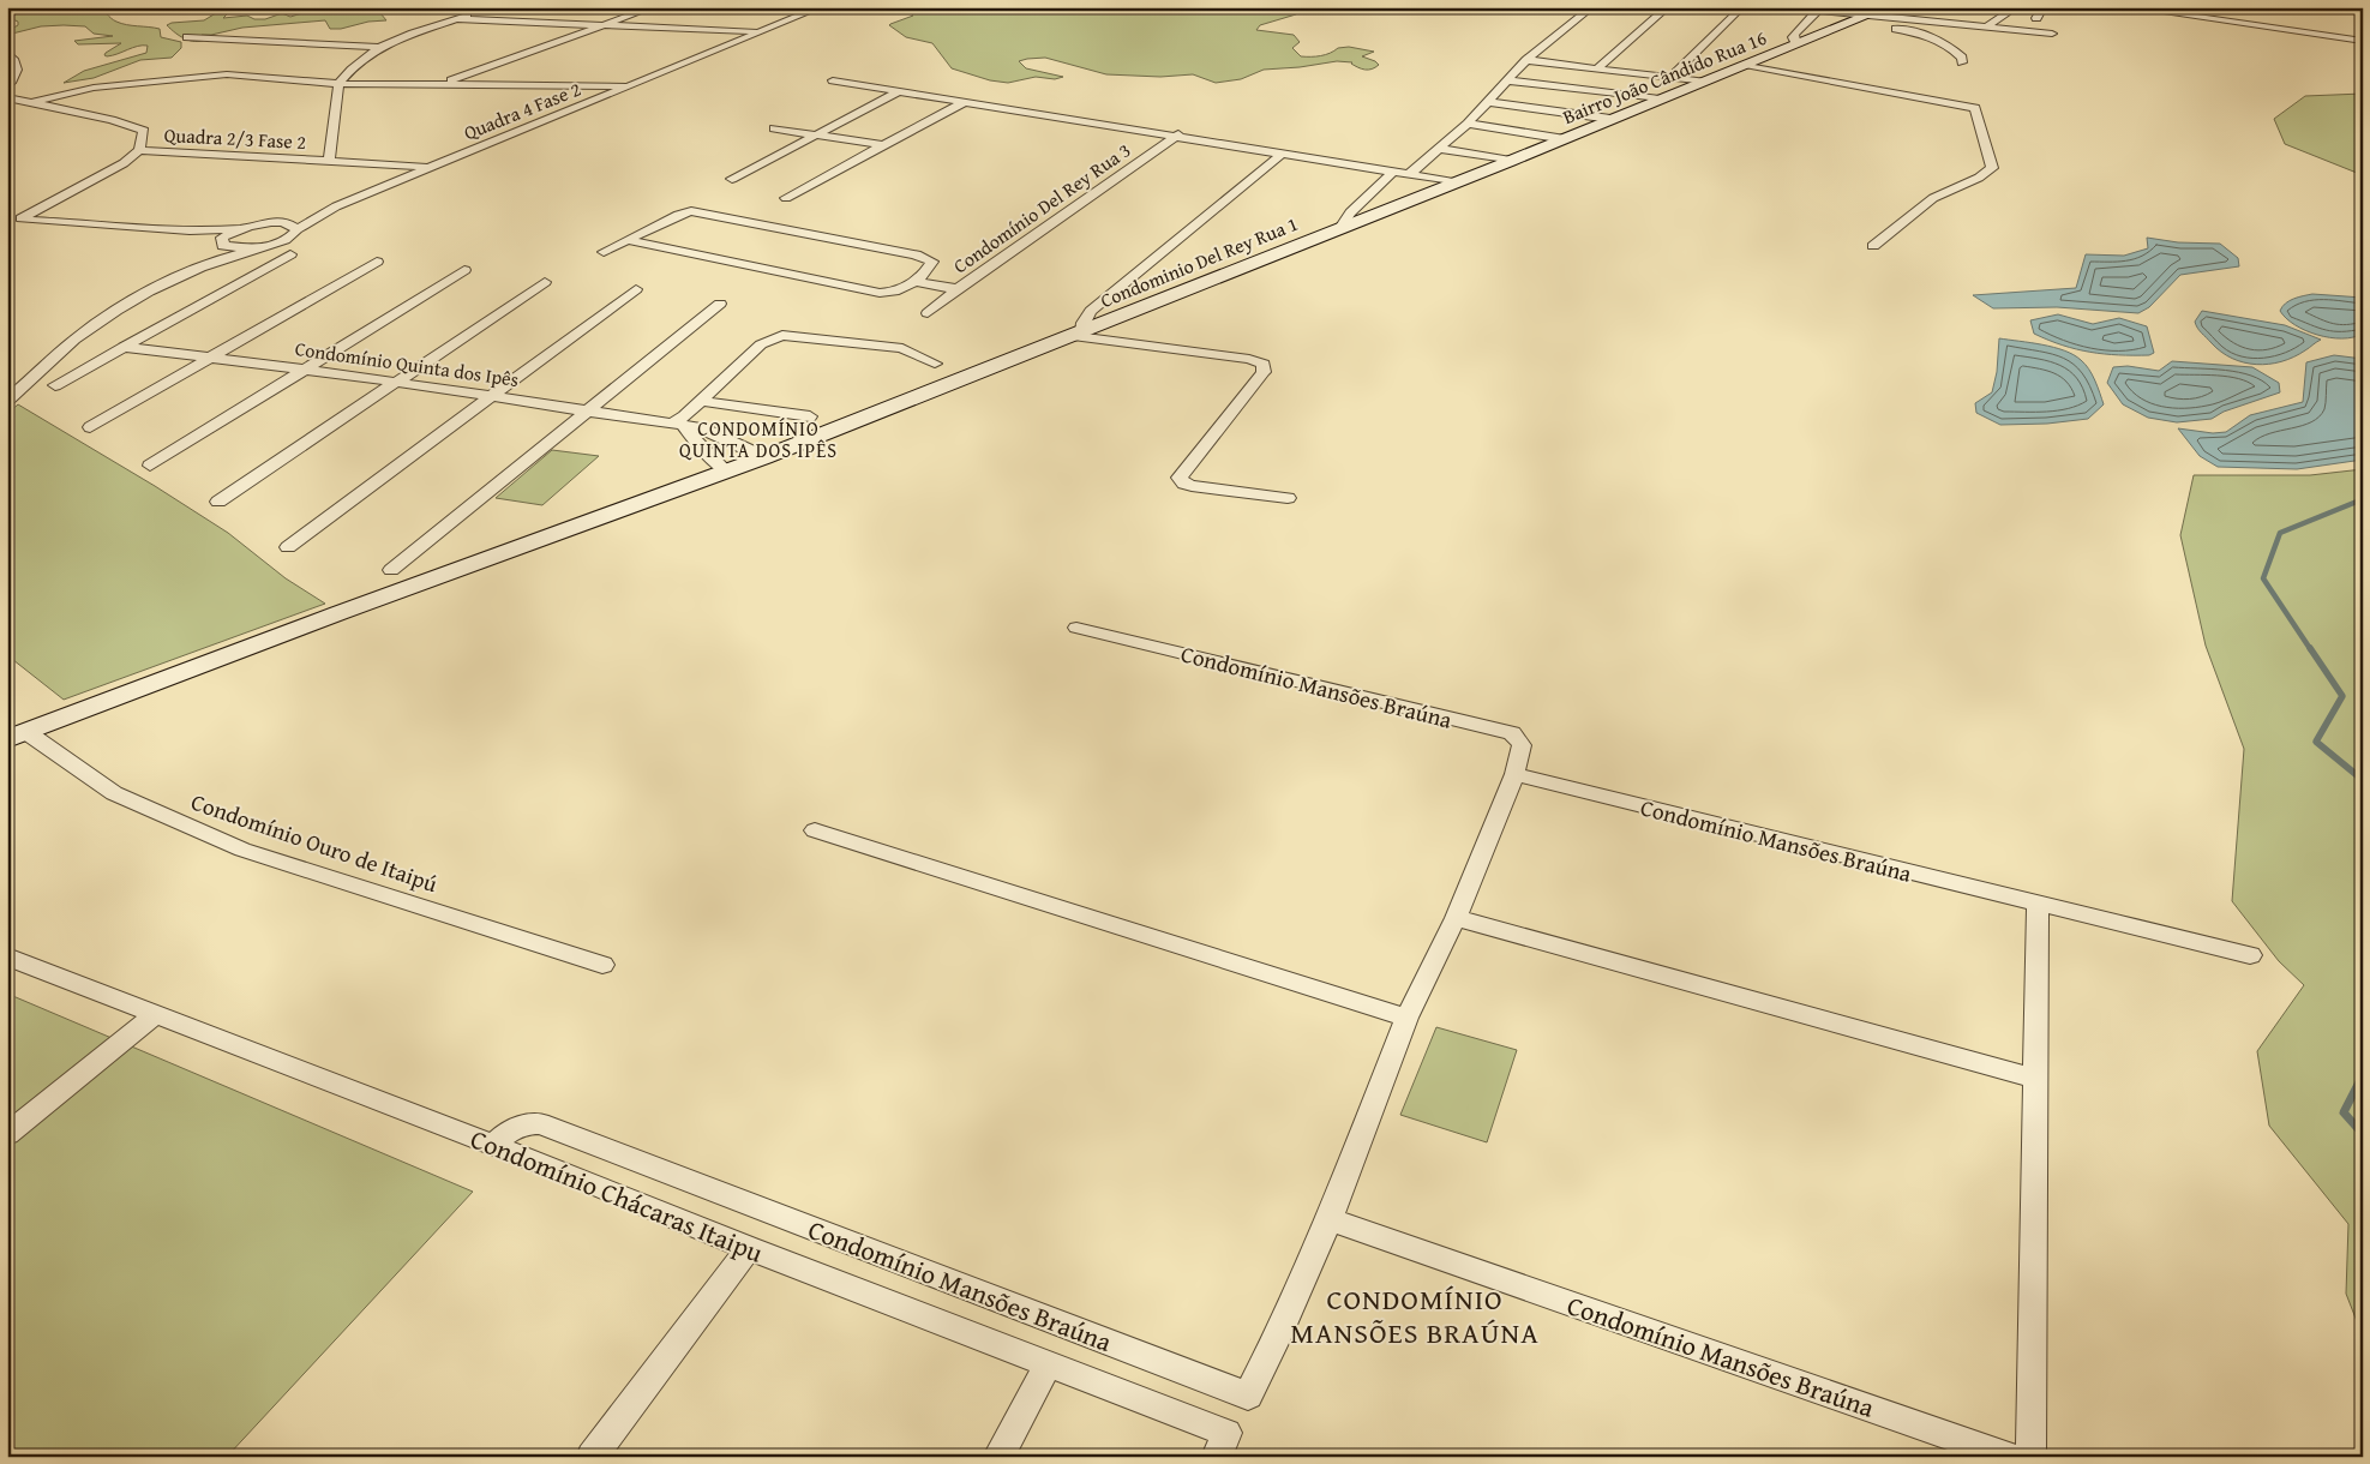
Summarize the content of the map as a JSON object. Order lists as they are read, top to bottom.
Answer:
{
  "streets": {
    "street": [
      "Bairro João Cândido Rua 16",
      "Quadra 4 Fase 2",
      "Quadra 2/3 Fase 2",
      "Condomínio Del Rey Rua 3",
      "Condominio Del Rey Rua 1",
      "Condomínio Quinta dos Ipês",
      "Condomínio Mansões Braúna",
      "Condomínio Ouro de Itaipú",
      "Condomínio Chácaras Itaipu"
    ]
  },
  "crossings": [
    ["Bairro João Cândido Rua 16", "Condominio Del Rey Rua 1"],
    ["Quadra 4 Fase 2", "Quadra 2/3 Fase 2"],
    ["Condominio Del Rey Rua 1", "Condomínio Quinta dos Ipês"],
    ["Condominio Del Rey Rua 1", "Condomínio Ouro de Itaipú"],
    ["Condomínio Mansões Braúna", "Condomínio Chácaras Itaipu"]
  ],
  "districts": ["CONDOMÍNIO QUINTA DOS IPÊS", "CONDOMÍNIO MANSÕES BRAÚNA"]
}
